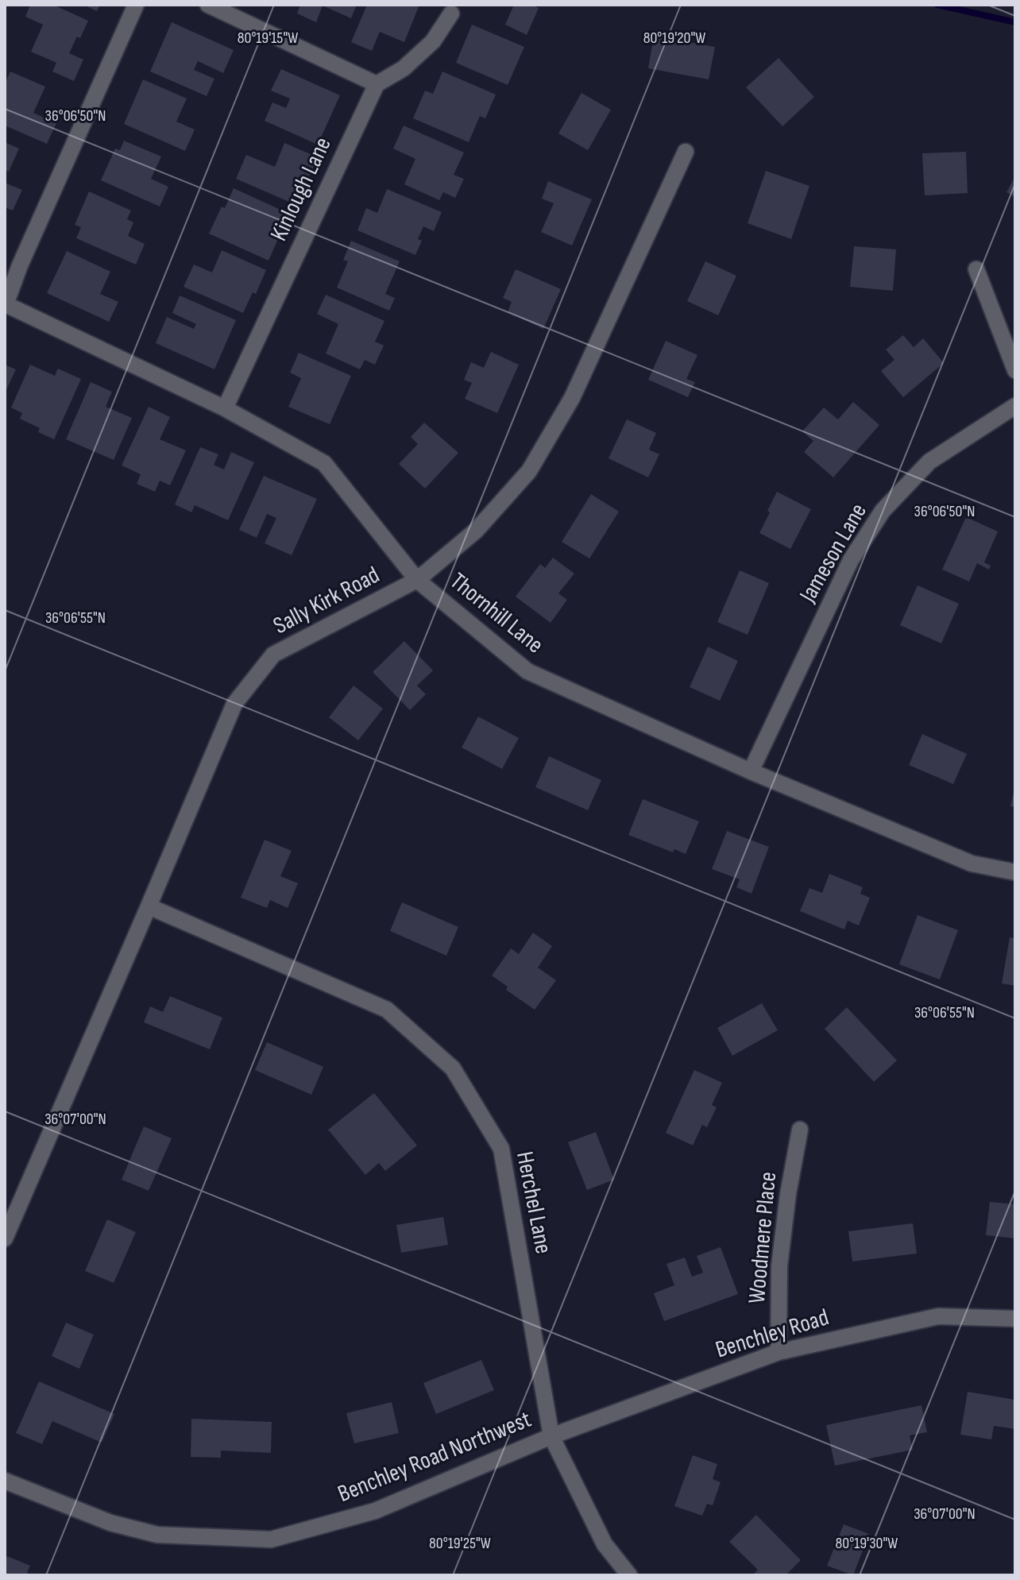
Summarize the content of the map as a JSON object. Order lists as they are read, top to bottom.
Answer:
{
  "streets": {
    "street": [
      "Kinlough Lane",
      "Jameson Lane",
      "Sally Kirk Road",
      "Thornhill Lane",
      "Herchel Lane",
      "Woodmere Place",
      "Benchley Road",
      "Benchley Road Northwest"
    ]
  },
  "crossings": [
    ["Kinlough Lane", "Thornhill Lane"],
    ["Jameson Lane", "Thornhill Lane"],
    ["Sally Kirk Road", "Thornhill Lane"],
    ["Sally Kirk Road", "Herchel Lane"],
    ["Herchel Lane", "Benchley Road"],
    ["Herchel Lane", "Benchley Road Northwest"],
    ["Woodmere Place", "Benchley Road"],
    ["Benchley Road", "Benchley Road Northwest"]
  ],
  "coordinates": [
    "80°19'20\"W",
    "80°19'15\"W",
    "36°06'50\"N",
    "36°06'55\"N",
    "36°07'00\"N",
    "80°19'25\"W",
    "80°19'30\"W"
  ]
}
